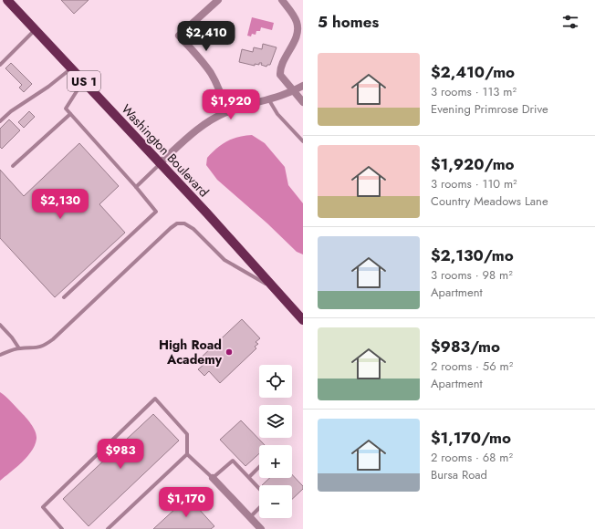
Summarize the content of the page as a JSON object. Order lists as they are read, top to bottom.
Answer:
{
  "streets": {
    "main road": ["US 1", "Washington Boulevard"]
  },
  "places": ["High Road Academy"],
  "page": {
    "heading": "5 homes",
    "price": [
      "$2,410",
      "$1,920",
      "$2,130",
      "$983",
      "$1,170"
    ],
    "list": [
      {
        "name": "$2,410/mo",
        "note": "3 rooms · 113 m² · Evening Primrose Drive"
      },
      {
        "name": "$1,920/mo",
        "note": "3 rooms · 110 m² · Country Meadows Lane"
      },
      {
        "name": "$2,130/mo",
        "note": "3 rooms · 98 m² · Apartment"
      },
      {
        "name": "$983/mo",
        "note": "2 rooms · 56 m² · Apartment"
      },
      {
        "name": "$1,170/mo",
        "note": "2 rooms · 68 m² · Bursa Road"
      }
    ],
    "map_buttons": ["+", "−"]
  }
}
